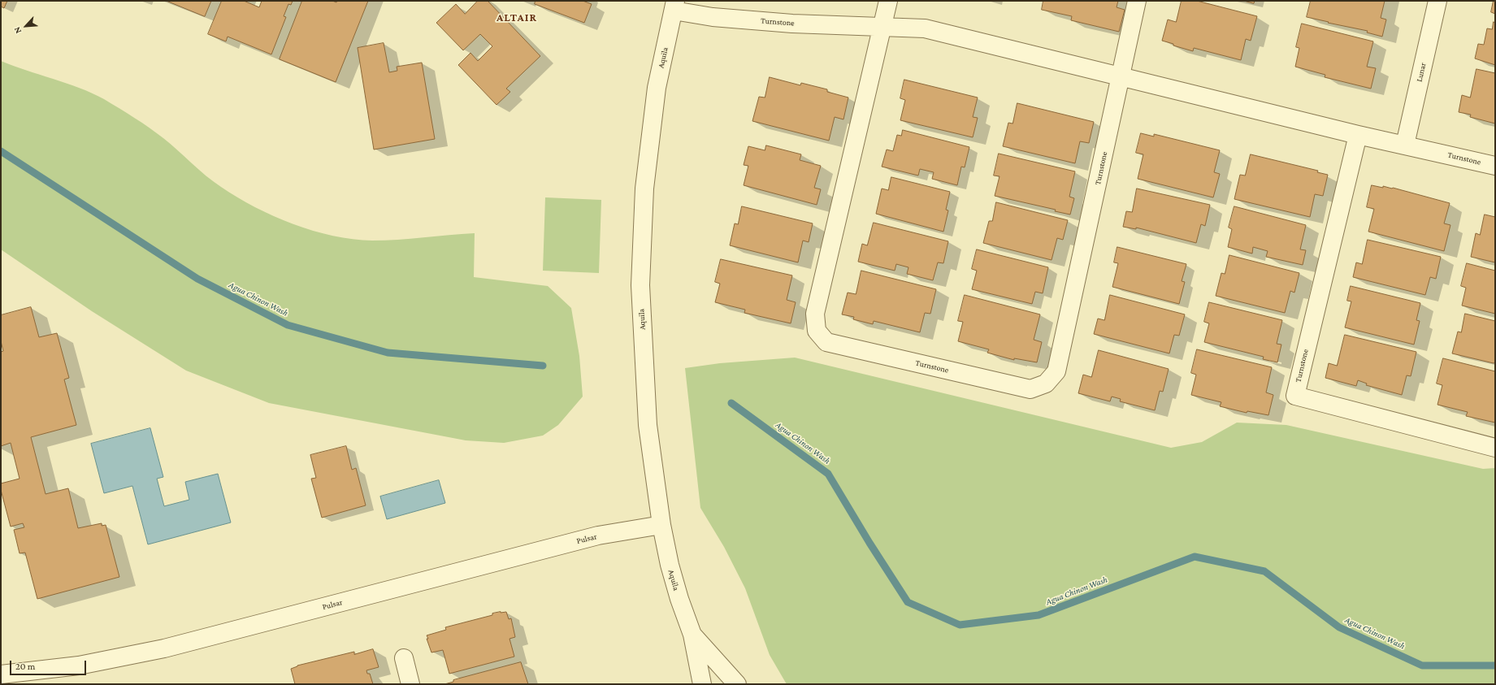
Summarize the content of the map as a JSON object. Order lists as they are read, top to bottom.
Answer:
{
  "streets": {
    "street": [
      "Turnstone",
      "Aquila",
      "Lunar",
      "Pulsar"
    ]
  },
  "crossings": [
    ["Turnstone", "Aquila"],
    ["Turnstone", "Lunar"],
    ["Aquila", "Pulsar"]
  ],
  "districts": ["ALTAIR"],
  "water": ["Agua Chinon Wash"],
  "scale_bar": "20 m",
  "north": "bottom left"
}
